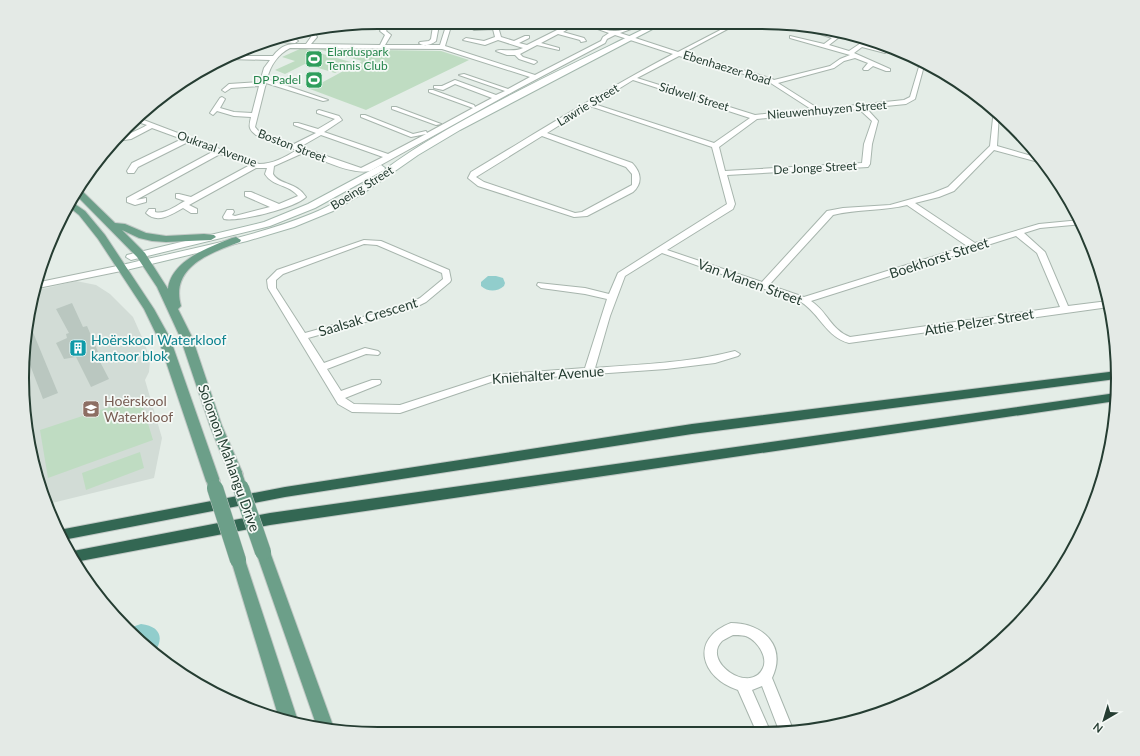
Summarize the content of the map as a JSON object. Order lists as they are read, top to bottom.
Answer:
{
  "streets": {
    "main road": ["Boeing Street", "Solomon Mahlangu Drive"],
    "street": [
      "Ebenhaezer Road",
      "Sidwell Street",
      "Lawrie Street",
      "Nieuwenhuyzen Street",
      "Boston Street",
      "Oukraal Avenue",
      "De Jonge Street",
      "Boekhorst Street",
      "Van Manen Street",
      "Saalsak Crescent",
      "Attie Pelzer Street",
      "Kniehalter Avenue"
    ]
  },
  "crossings": [
    ["Ebenhaezer Road", "Lawrie Street"],
    ["Ebenhaezer Road", "Nieuwenhuyzen Street"],
    ["Ebenhaezer Road", "Boeing Street"],
    ["Sidwell Street", "Lawrie Street"],
    ["Sidwell Street", "Nieuwenhuyzen Street"],
    ["Nieuwenhuyzen Street", "De Jonge Street"],
    ["Boston Street", "Oukraal Avenue"],
    ["Boston Street", "Boeing Street"],
    ["Boeing Street", "Solomon Mahlangu Drive"],
    ["Boekhorst Street", "Van Manen Street"],
    ["Van Manen Street", "Attie Pelzer Street"],
    ["Saalsak Crescent", "Kniehalter Avenue"]
  ],
  "places": {
    "sports": ["Elarduspark Tennis Club", "DP Padel"],
    "building": ["Hoërskool Waterkloof kantoor blok"],
    "school or university": ["Hoërskool Waterkloof"]
  },
  "north": "bottom left"
}
